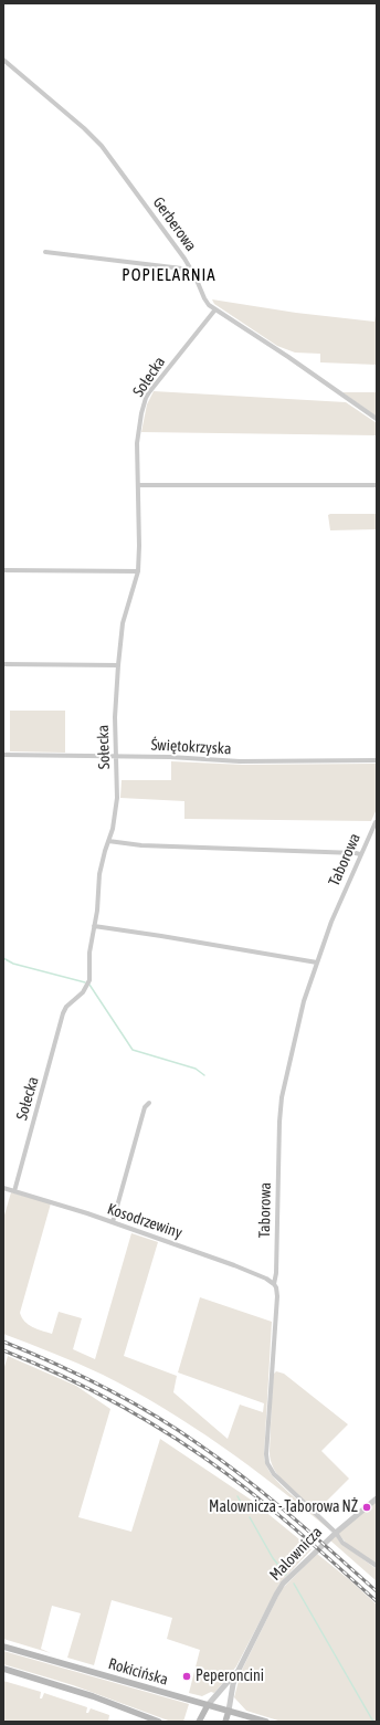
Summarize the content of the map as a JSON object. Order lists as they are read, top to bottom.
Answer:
{
  "streets": {
    "main road": ["Rokicińska"],
    "street": [
      "Gerberowa",
      "Sołecka",
      "Świętokrzyska",
      "Taborowa",
      "Kosodrzewiny",
      "Malownicza"
    ]
  },
  "crossings": [
    ["Gerberowa", "Sołecka"],
    ["Sołecka", "Świętokrzyska"],
    ["Sołecka", "Kosodrzewiny"],
    ["Taborowa", "Kosodrzewiny"],
    ["Taborowa", "Malownicza"],
    ["Malownicza", "Rokicińska"]
  ],
  "districts": ["POPIELARNIA"],
  "places": ["Malownicza - Taborowa NŻ", "Peperoncini"]
}
